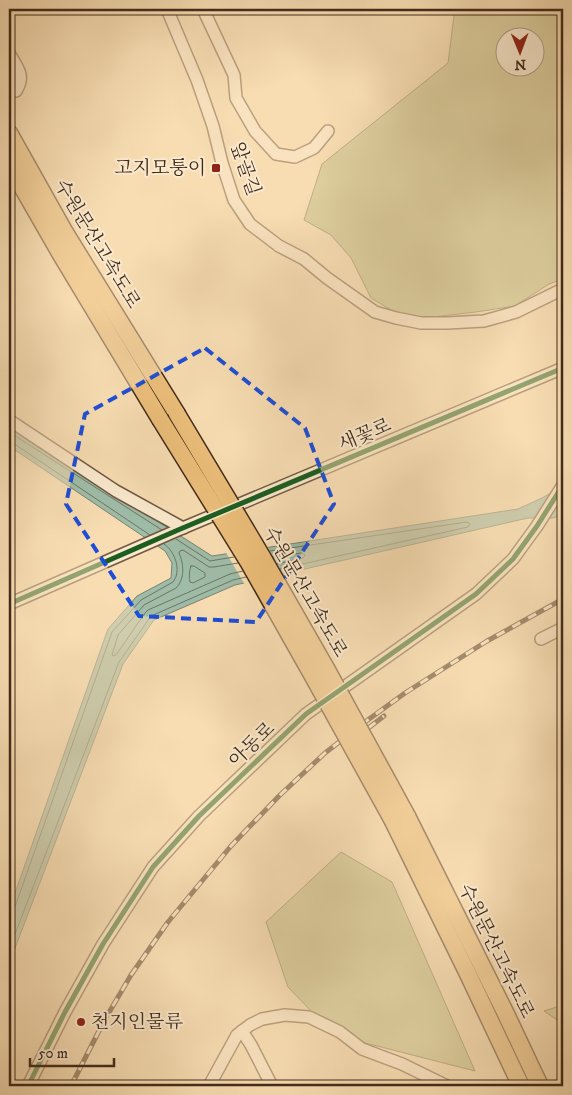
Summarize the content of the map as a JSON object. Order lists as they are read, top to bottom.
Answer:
{
  "streets": {
    "highway": ["수원문산고속도로"],
    "street": ["앞골길", "새꽃로", "아동로"]
  },
  "places": {
    "transit": ["고지모퉁이"],
    "other": ["천지인물류"]
  },
  "scale_bar": "50 m",
  "north": "bottom"
}
